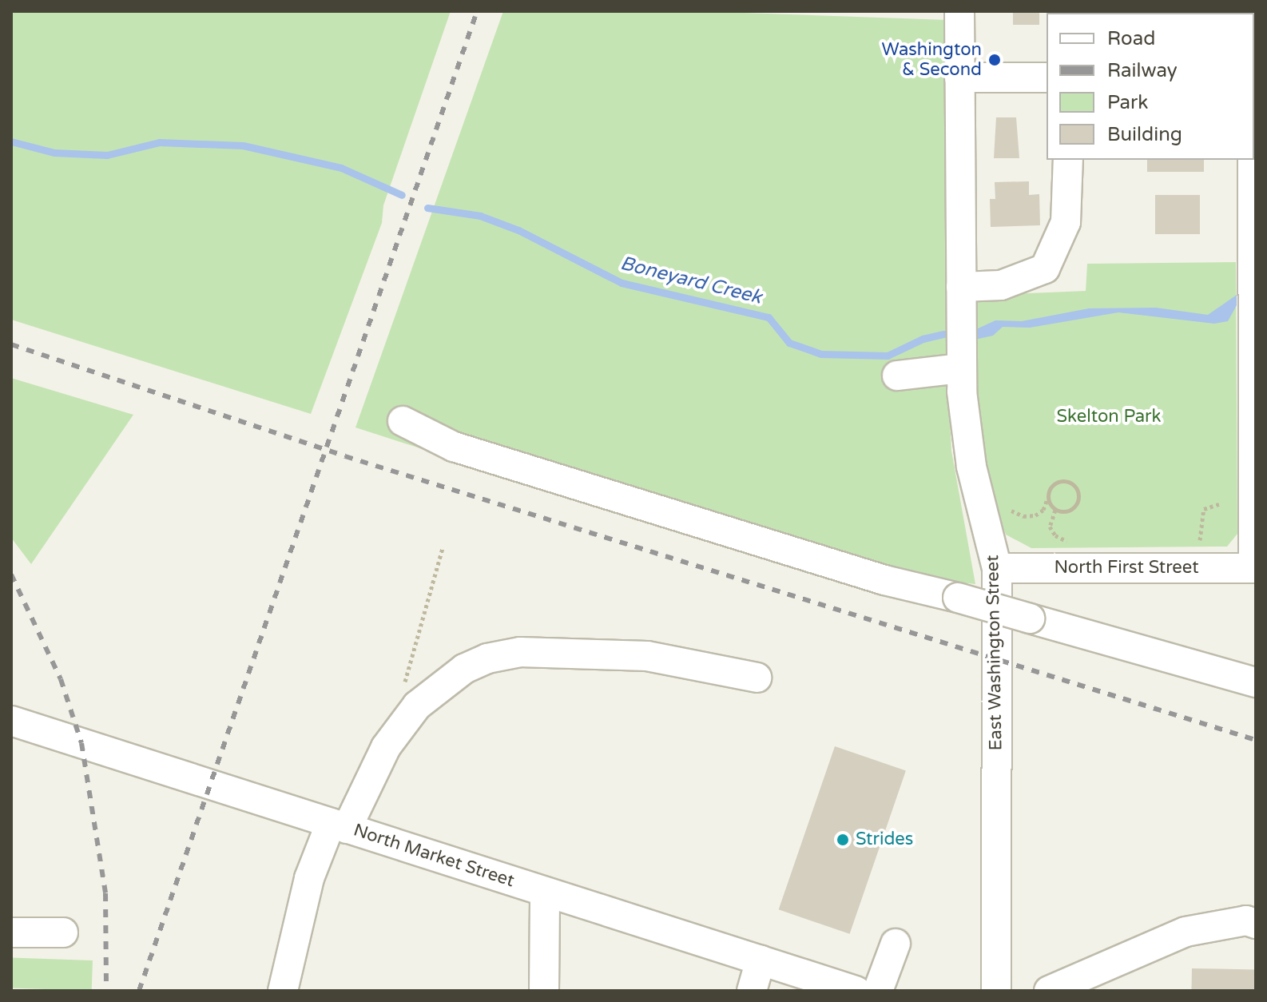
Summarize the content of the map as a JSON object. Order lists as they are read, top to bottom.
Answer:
{
  "streets": {
    "street": ["North First Street", "East Washington Street", "North Market Street"]
  },
  "crossings": [
    ["North First Street", "East Washington Street"]
  ],
  "water": ["Boneyard Creek"],
  "parks": ["Skelton Park"],
  "places": ["Washington & Second", "Strides"],
  "legend": [
    "Road",
    "Railway",
    "Park",
    "Building"
  ]
}
